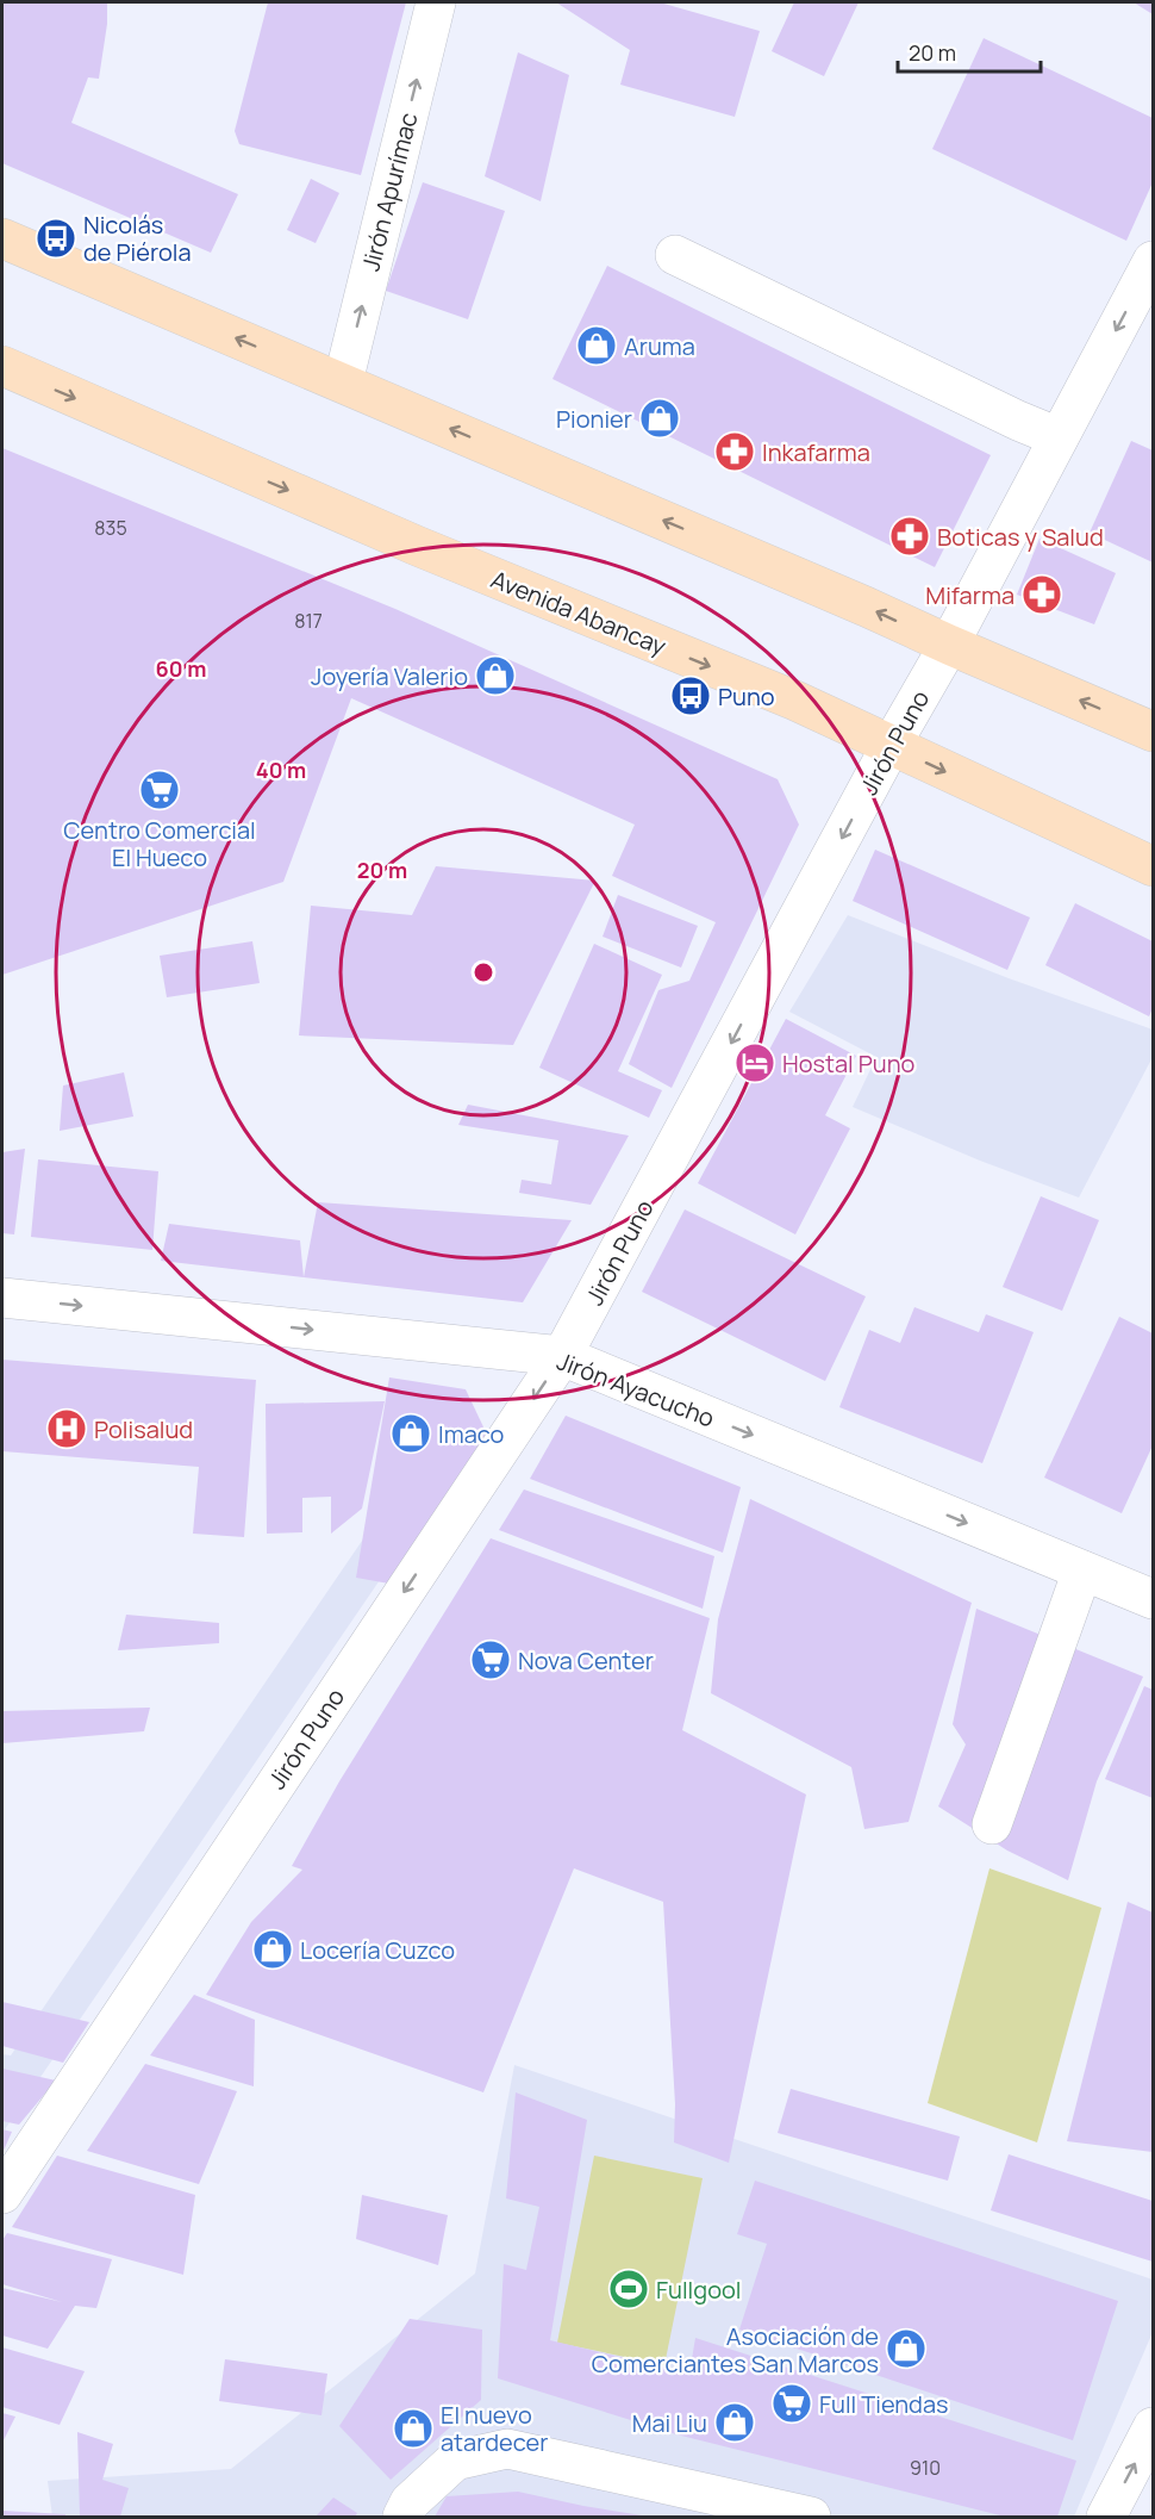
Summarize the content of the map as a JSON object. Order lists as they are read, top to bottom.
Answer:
{
  "streets": {
    "main road": ["Avenida Abancay"],
    "street": ["Jirón Apurímac", "Jirón Puno", "Jirón Ayacucho"]
  },
  "crossings": [
    ["Avenida Abancay", "Jirón Puno"],
    ["Jirón Puno", "Jirón Ayacucho"]
  ],
  "one_way": ["Jirón Apurímac", "Jirón Puno", "Jirón Ayacucho"],
  "places": {
    "bus stop": ["Nicolás de Piérola", "Puno"],
    "shop": [
      "Aruma",
      "Pionier",
      "Joyería Valerio",
      "Imaco",
      "Locería Cuzco",
      "Asociación de Comerciantes San Marcos",
      "Mai Liu",
      "El nuevo atardecer"
    ],
    "pharmacy": ["Inkafarma", "Boticas y Salud", "Mifarma"],
    "supermarket": ["Centro Comercial El Hueco", "Nova Center", "Full Tiendas"],
    "hotel": ["Hostal Puno"],
    "hospital": ["Polisalud"],
    "sports": ["Fullgool"]
  },
  "house_numbers": ["835", "817", "910"],
  "scale_bar": "20 m",
  "rings": ["60 m", "40 m", "20 m"]
}
